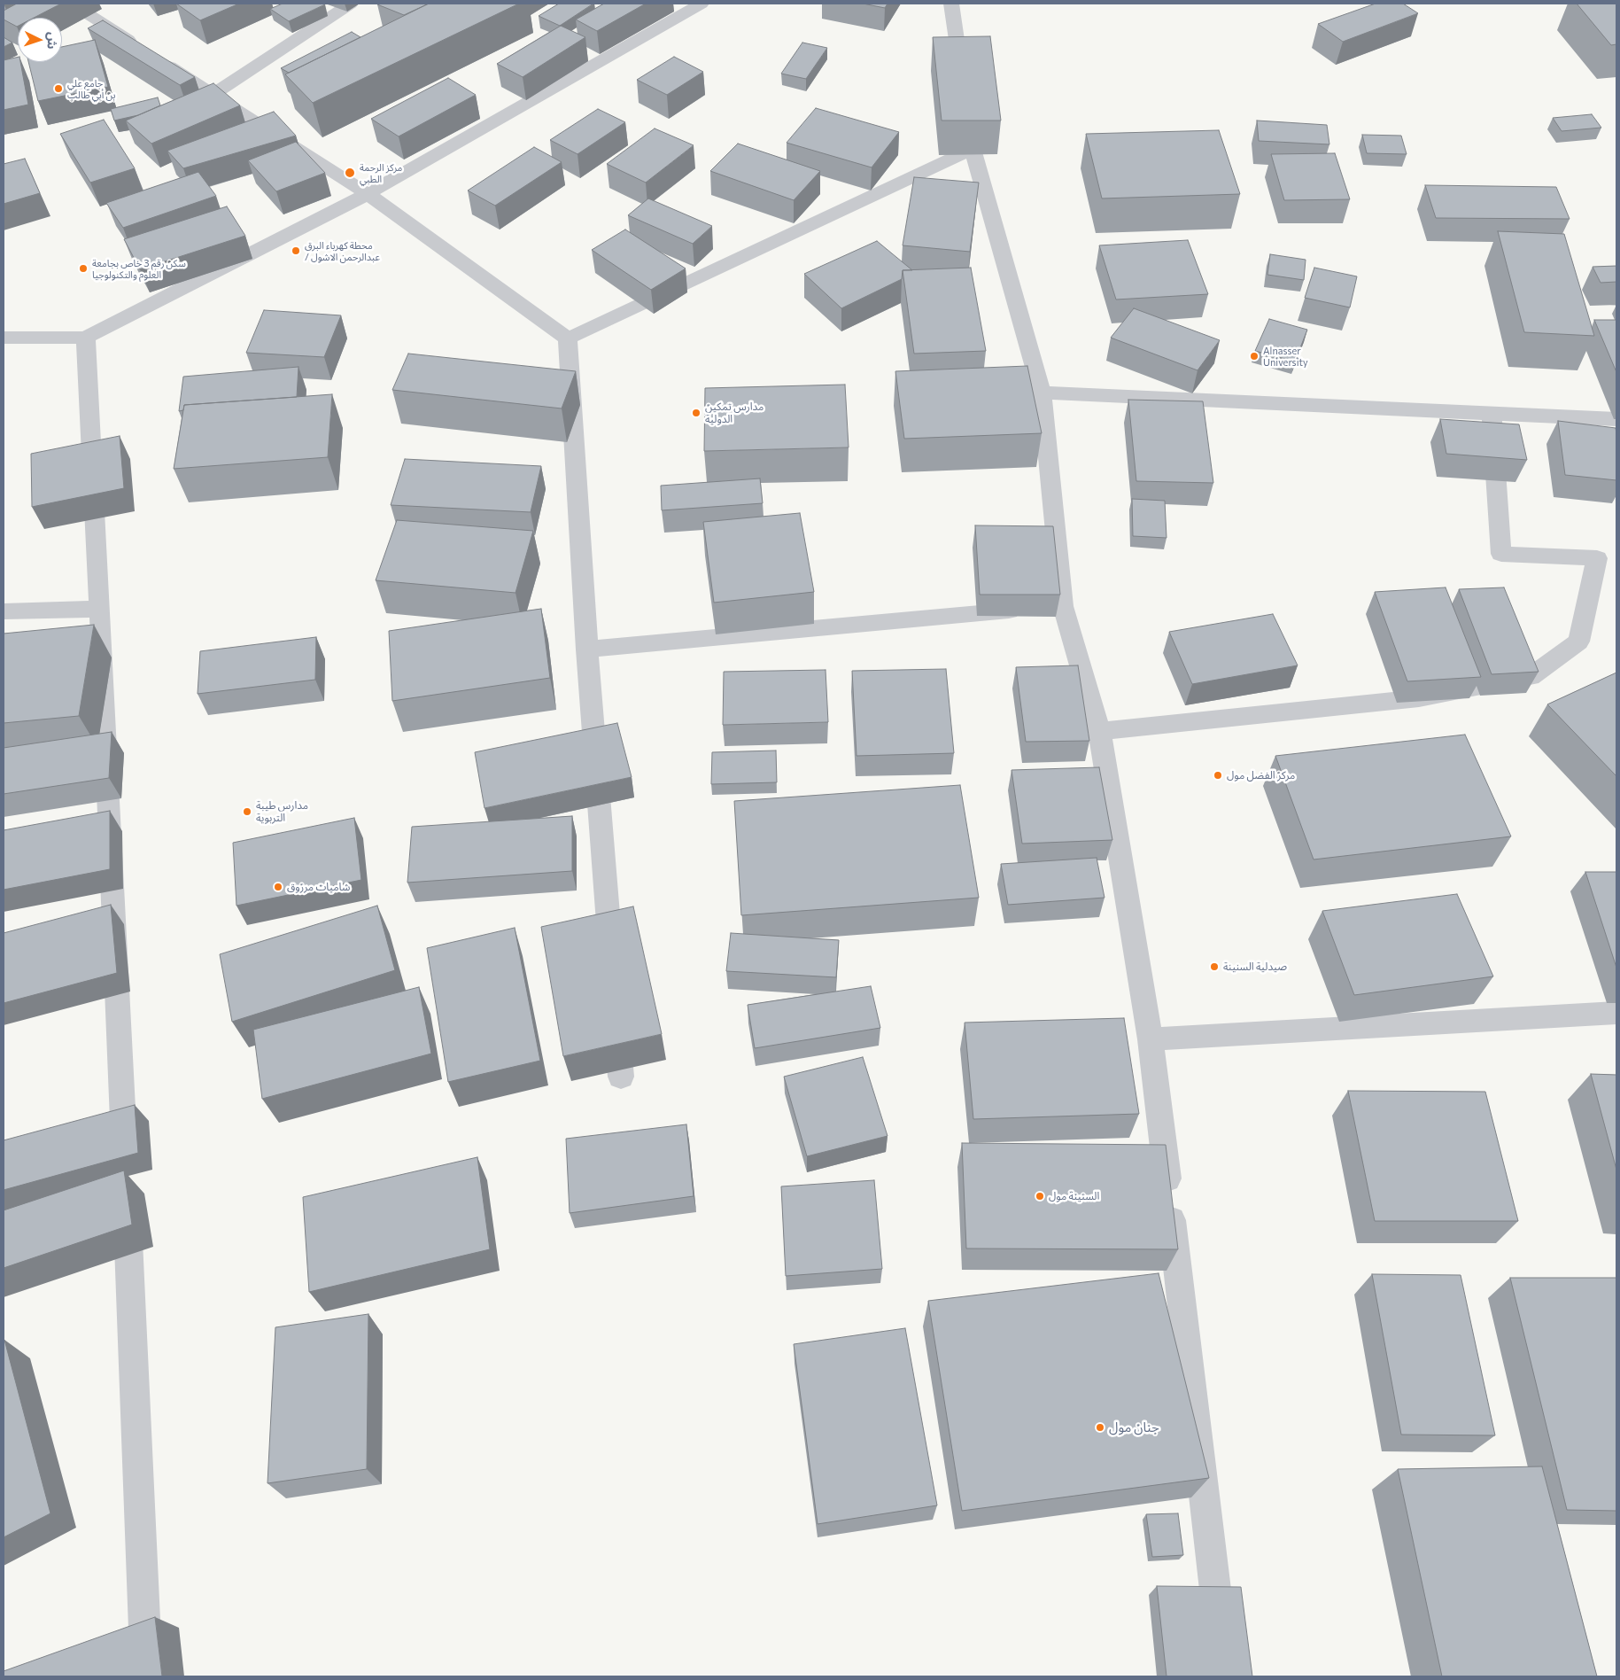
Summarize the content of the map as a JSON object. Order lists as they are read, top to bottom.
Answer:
{
  "places": [
    "جامع علي بن أبي طالب",
    "مركز الرحمة الطبي",
    "محطة كهرباء البرق / عبدالرحمن الاشول",
    "سكن رقم 3 خاص بجامعة العلوم والتكنولوجيا",
    "Alnasser University",
    "مدارس تمكين الدولية",
    "مركز الفضل مول",
    "مدارس طيبة التربوية",
    "شاميات مرزوق",
    "صيدلية السنينة",
    "السنينة مول",
    "جنان مول"
  ],
  "north": "right"
}
